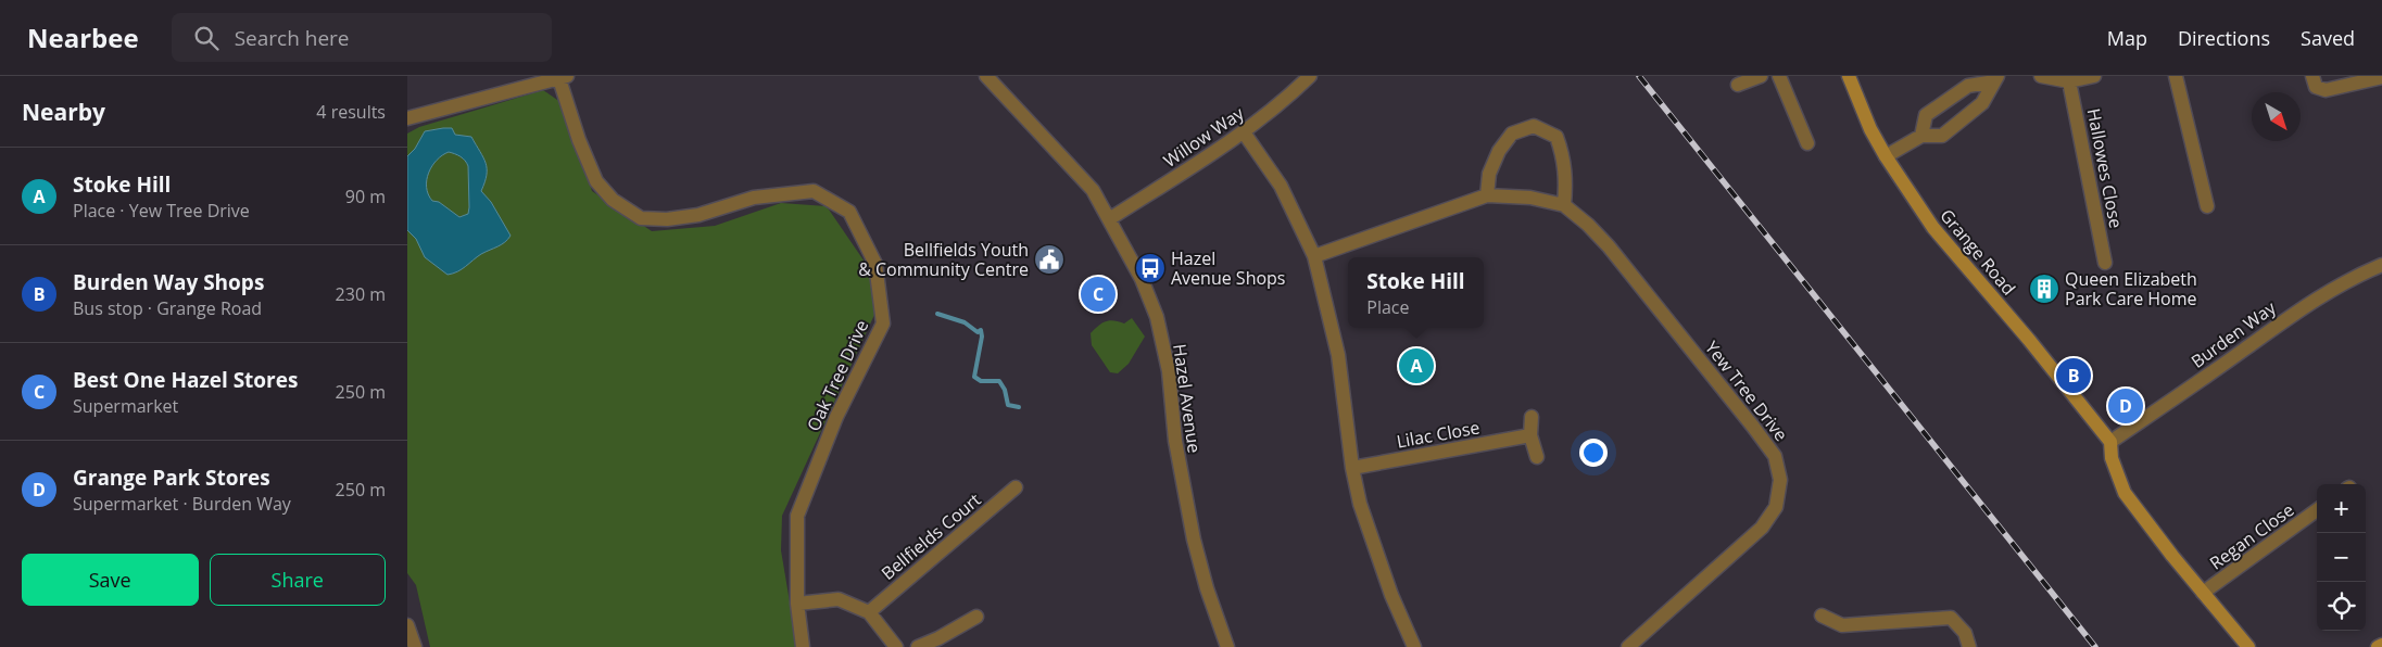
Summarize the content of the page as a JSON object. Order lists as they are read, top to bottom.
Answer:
{
  "streets": {
    "street": [
      "Willow Way",
      "Hallowes Close",
      "Grange Road",
      "Burden Way",
      "Oak Tree Drive",
      "Yew Tree Drive",
      "Hazel Avenue",
      "Lilac Close",
      "Bellfields Court",
      "Regan Close"
    ]
  },
  "crossings": [
    ["Willow Way", "Hazel Avenue"],
    ["Grange Road", "Burden Way"],
    ["Grange Road", "Regan Close"]
  ],
  "places": {
    "public building": ["Bellfields Youth & Community Centre"],
    "bus stop": ["Hazel Avenue Shops"],
    "building": ["Queen Elizabeth Park Care Home"]
  },
  "north": "bottom right",
  "page": {
    "header": "Nearbee",
    "search": "Search here",
    "nav": ["Map", "Directions", "Saved"],
    "heading": ["Nearby", "4 results"],
    "list": [
      {
        "mark": "A",
        "name": "Stoke Hill",
        "note": "Place · Yew Tree Drive",
        "value": "90 m"
      },
      {
        "mark": "B",
        "name": "Burden Way Shops",
        "note": "Bus stop · Grange Road",
        "value": "230 m"
      },
      {
        "mark": "C",
        "name": "Best One Hazel Stores",
        "note": "Supermarket",
        "value": "250 m"
      },
      {
        "mark": "D",
        "name": "Grange Park Stores",
        "note": "Supermarket · Burden Way",
        "value": "250 m"
      }
    ],
    "popup": ["Stoke Hill", "Place"],
    "pins": [
      "C",
      "A",
      "B",
      "D"
    ],
    "map_buttons": ["+", "−"],
    "buttons": ["Save", "Share"]
  }
}
